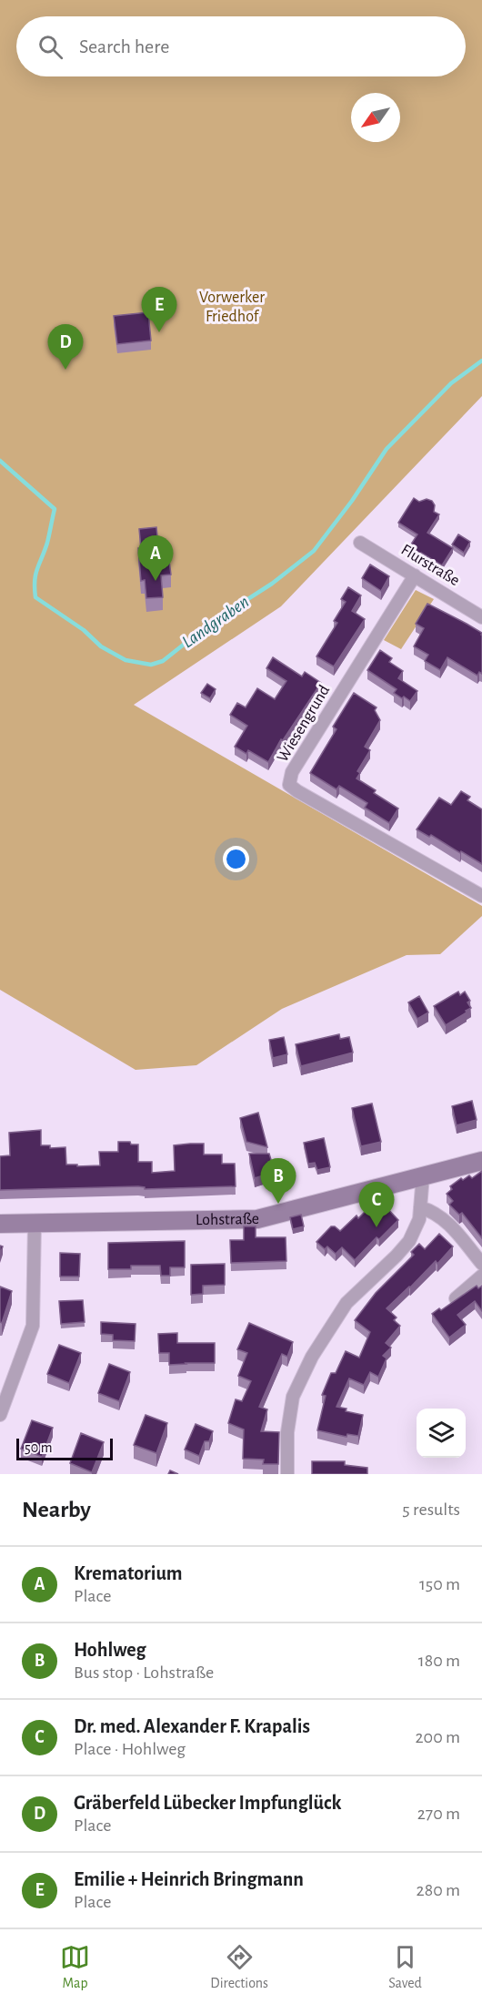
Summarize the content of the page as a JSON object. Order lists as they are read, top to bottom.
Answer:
{
  "streets": {
    "main road": ["Lohstraße"],
    "street": ["Flurstraße", "Wiesengrund"]
  },
  "crossings": [
    ["Flurstraße", "Wiesengrund"]
  ],
  "water": ["Landgraben"],
  "parks": ["Vorwerker Friedhof"],
  "scale_bar": "50 m",
  "north": "bottom left",
  "page": {
    "search": "Search here",
    "pins": [
      "E",
      "D",
      "A",
      "B",
      "C"
    ],
    "scale": "50 m",
    "heading": ["Nearby", "5 results"],
    "list": [
      {
        "mark": "A",
        "name": "Krematorium",
        "note": "Place",
        "value": "150 m"
      },
      {
        "mark": "B",
        "name": "Hohlweg",
        "note": "Bus stop · Lohstraße",
        "value": "180 m"
      },
      {
        "mark": "C",
        "name": "Dr. med. Alexander F. Krapalis",
        "note": "Place · Hohlweg",
        "value": "200 m"
      },
      {
        "mark": "D",
        "name": "Gräberfeld Lübecker Impfunglück",
        "note": "Place",
        "value": "270 m"
      },
      {
        "mark": "E",
        "name": "Emilie + Heinrich Bringmann",
        "note": "Place",
        "value": "280 m"
      }
    ],
    "nav": ["Map", "Directions", "Saved"]
  }
}
